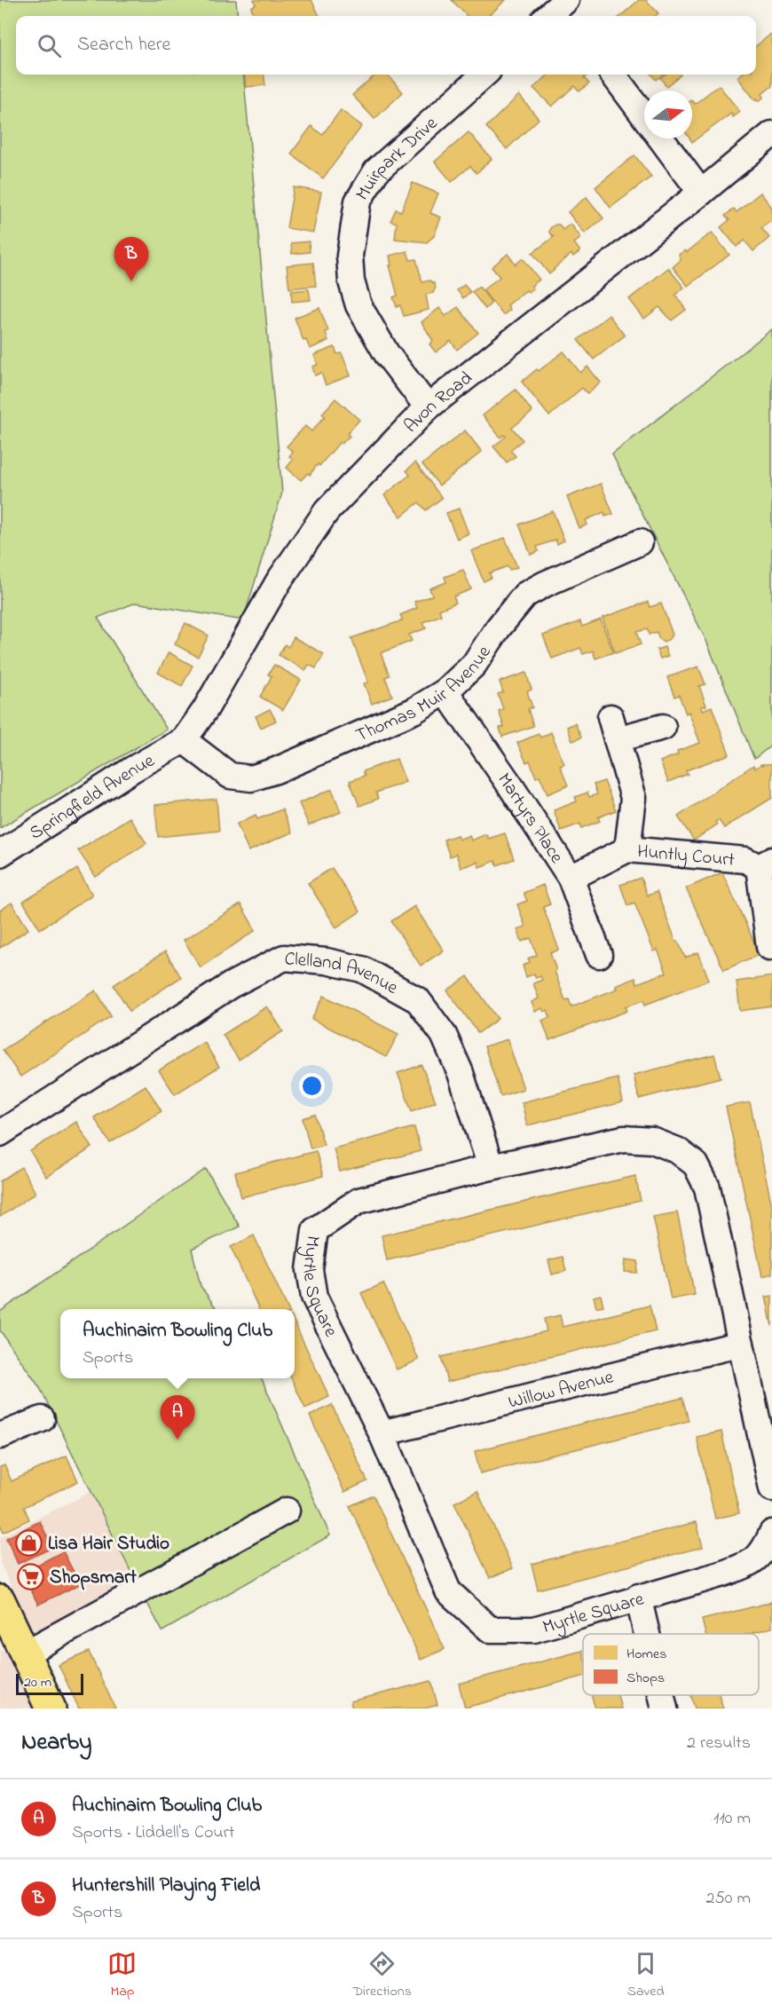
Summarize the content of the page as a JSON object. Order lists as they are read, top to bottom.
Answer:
{
  "streets": {
    "street": [
      "Muirpark Drive",
      "Avon Road",
      "Thomas Muir Avenue",
      "Springfield Avenue",
      "Martyrs Place",
      "Huntly Court",
      "Clelland Avenue",
      "Myrtle Square",
      "Willow Avenue"
    ]
  },
  "crossings": [
    ["Muirpark Drive", "Avon Road"],
    ["Avon Road", "Thomas Muir Avenue"],
    ["Avon Road", "Springfield Avenue"],
    ["Thomas Muir Avenue", "Springfield Avenue"],
    ["Thomas Muir Avenue", "Martyrs Place"],
    ["Martyrs Place", "Huntly Court"],
    ["Clelland Avenue", "Myrtle Square"],
    ["Myrtle Square", "Willow Avenue"]
  ],
  "places": {
    "shop": ["Lisa Hair Studio"],
    "supermarket": ["Shopsmart"]
  },
  "legend": ["Homes", "Shops"],
  "scale_bar": "20 m",
  "north": "right",
  "page": {
    "search": "Search here",
    "pins": ["B", "A"],
    "popup": ["Auchinairn Bowling Club", "Sports"],
    "scale": "20 m",
    "heading": ["Nearby", "2 results"],
    "list": [
      {
        "mark": "A",
        "name": "Auchinairn Bowling Club",
        "note": "Sports · Liddell's Court",
        "value": "110 m"
      },
      {
        "mark": "B",
        "name": "Huntershill Playing Field",
        "note": "Sports",
        "value": "250 m"
      }
    ],
    "nav": ["Map", "Directions", "Saved"]
  }
}
